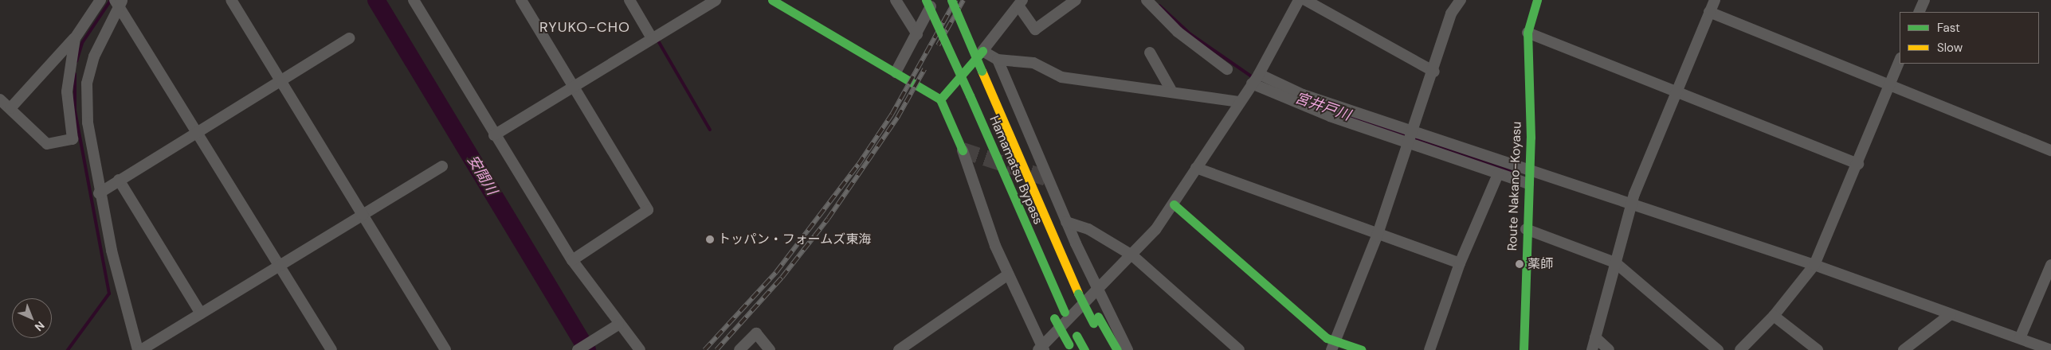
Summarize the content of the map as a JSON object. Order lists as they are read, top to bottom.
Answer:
{
  "streets": {
    "main road": ["Hamamatsu Bypass", "Route Nakano-Koyasu"]
  },
  "districts": ["RYUKO-CHO"],
  "water": ["宮井戸川", "安間川"],
  "places": ["トッパン・フォームズ東海", "薬師"],
  "legend": ["Fast", "Slow"],
  "north": "bottom right"
}
